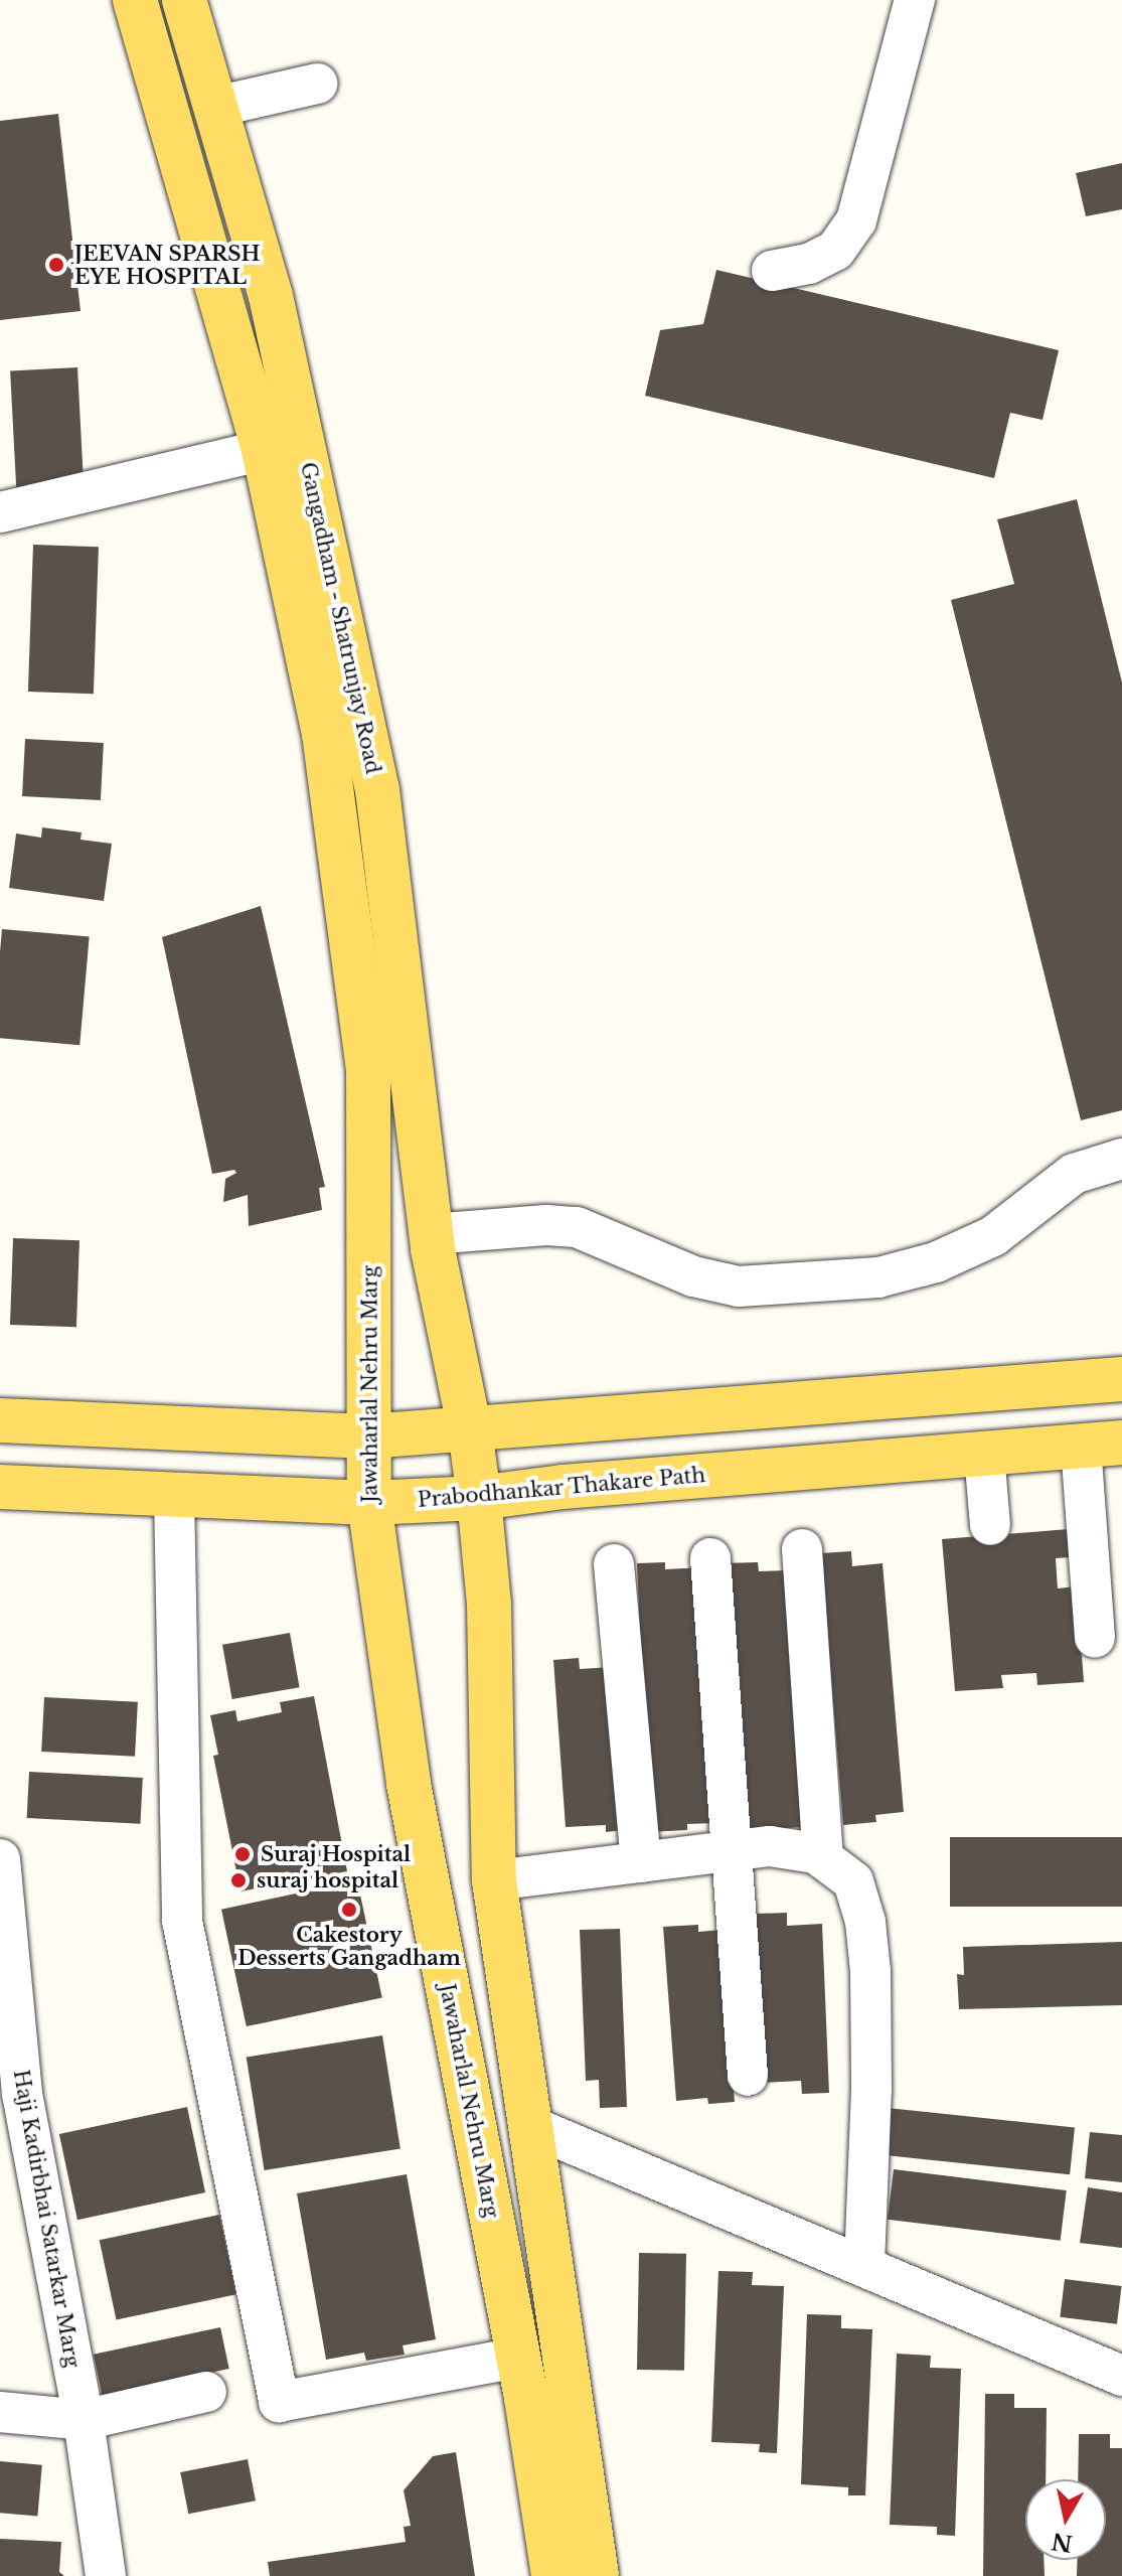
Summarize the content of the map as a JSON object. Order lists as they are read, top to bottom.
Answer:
{
  "streets": {
    "main road": ["Gangadham - Shatrunjay Road", "Jawaharlal Nehru Marg", "Prabodhankar Thakare Path"],
    "street": ["Haji Kadirbhai Satarkar Marg"]
  },
  "crossings": [
    ["Gangadham - Shatrunjay Road", "Jawaharlal Nehru Marg"],
    ["Jawaharlal Nehru Marg", "Prabodhankar Thakare Path"]
  ],
  "places": [
    "JEEVAN SPARSH EYE HOSPITAL",
    "Suraj Hospital",
    "suraj hospital",
    "Cakestory Desserts Gangadham"
  ],
  "north": "bottom"
}
